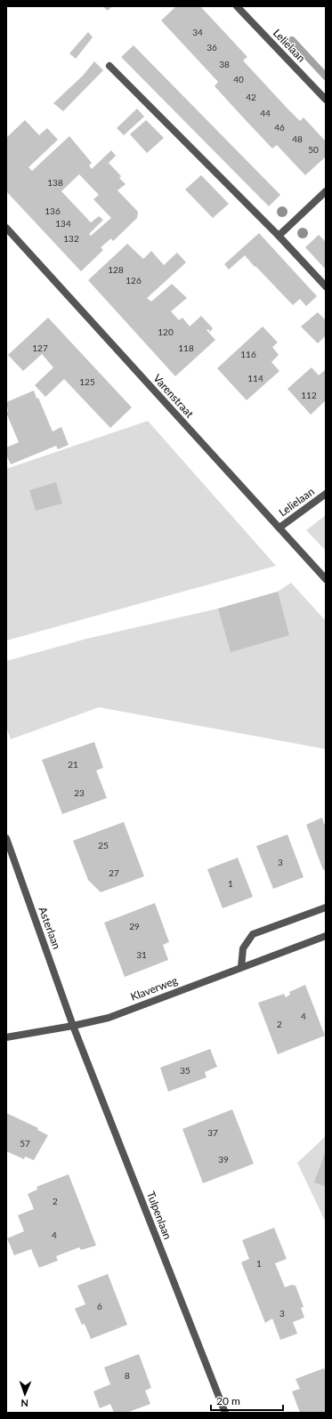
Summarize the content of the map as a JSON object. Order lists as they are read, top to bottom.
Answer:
{
  "streets": {
    "street": [
      "Lelielaan",
      "Varenstraat",
      "Asterlaan",
      "Klaverweg",
      "Tulpenlaan"
    ]
  },
  "crossings": [
    ["Lelielaan", "Varenstraat"],
    ["Asterlaan", "Klaverweg"],
    ["Asterlaan", "Tulpenlaan"],
    ["Klaverweg", "Tulpenlaan"]
  ],
  "house_numbers": [
    "34",
    "36",
    "38",
    "40",
    "42",
    "44",
    "46",
    "48",
    "50",
    "138",
    "136",
    "134",
    "132",
    "128",
    "126",
    "120",
    "127",
    "118",
    "116",
    "114",
    "125",
    "112",
    "21",
    "23",
    "25",
    "3",
    "27",
    "1",
    "29",
    "31",
    "4",
    "2",
    "35",
    "37",
    "57",
    "39",
    "2",
    "4",
    "1",
    "6",
    "3",
    "8"
  ],
  "scale_bar": "20 m",
  "north": "bottom"
}
